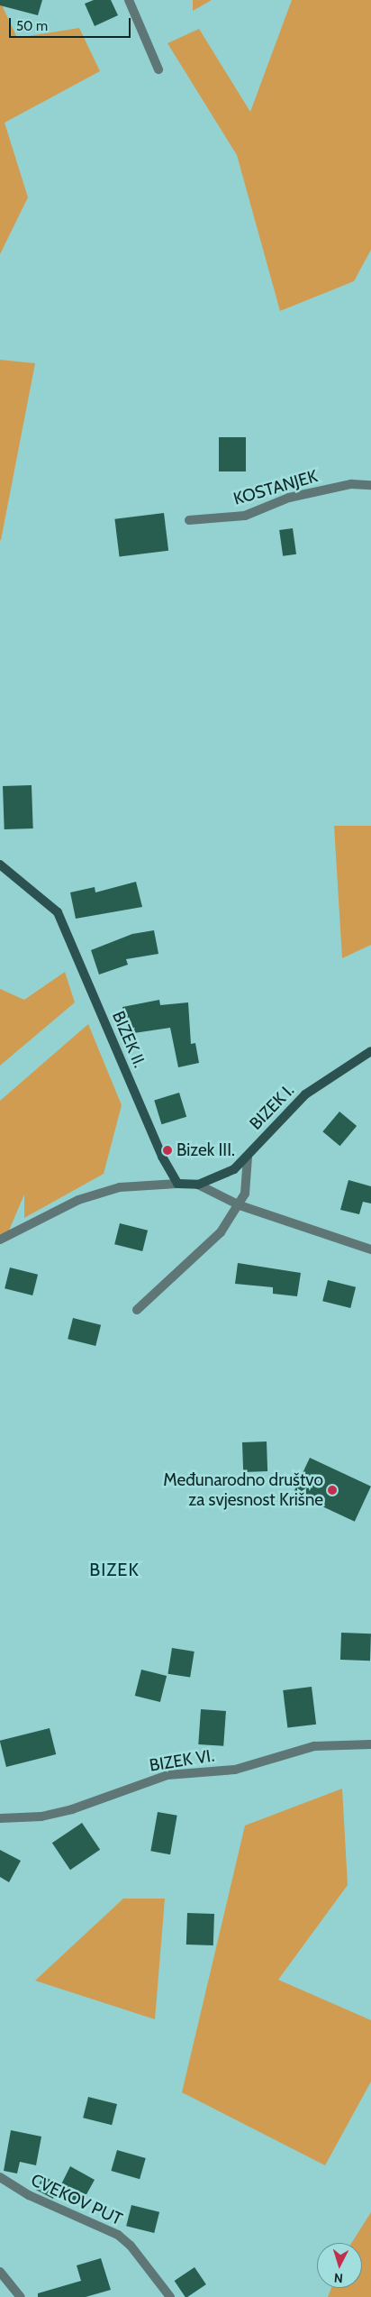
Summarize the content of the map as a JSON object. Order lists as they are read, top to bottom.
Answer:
{
  "streets": {
    "street": [
      "KOSTANJEK",
      "BIZEK II.",
      "BIZEK I.",
      "BIZEK VI.",
      "CVEKOV PUT"
    ]
  },
  "districts": ["BIZEK"],
  "places": ["Bizek III.", "Međunarodno društvo za svjesnost Krišne"],
  "scale_bar": "50 m",
  "north": "bottom"
}
